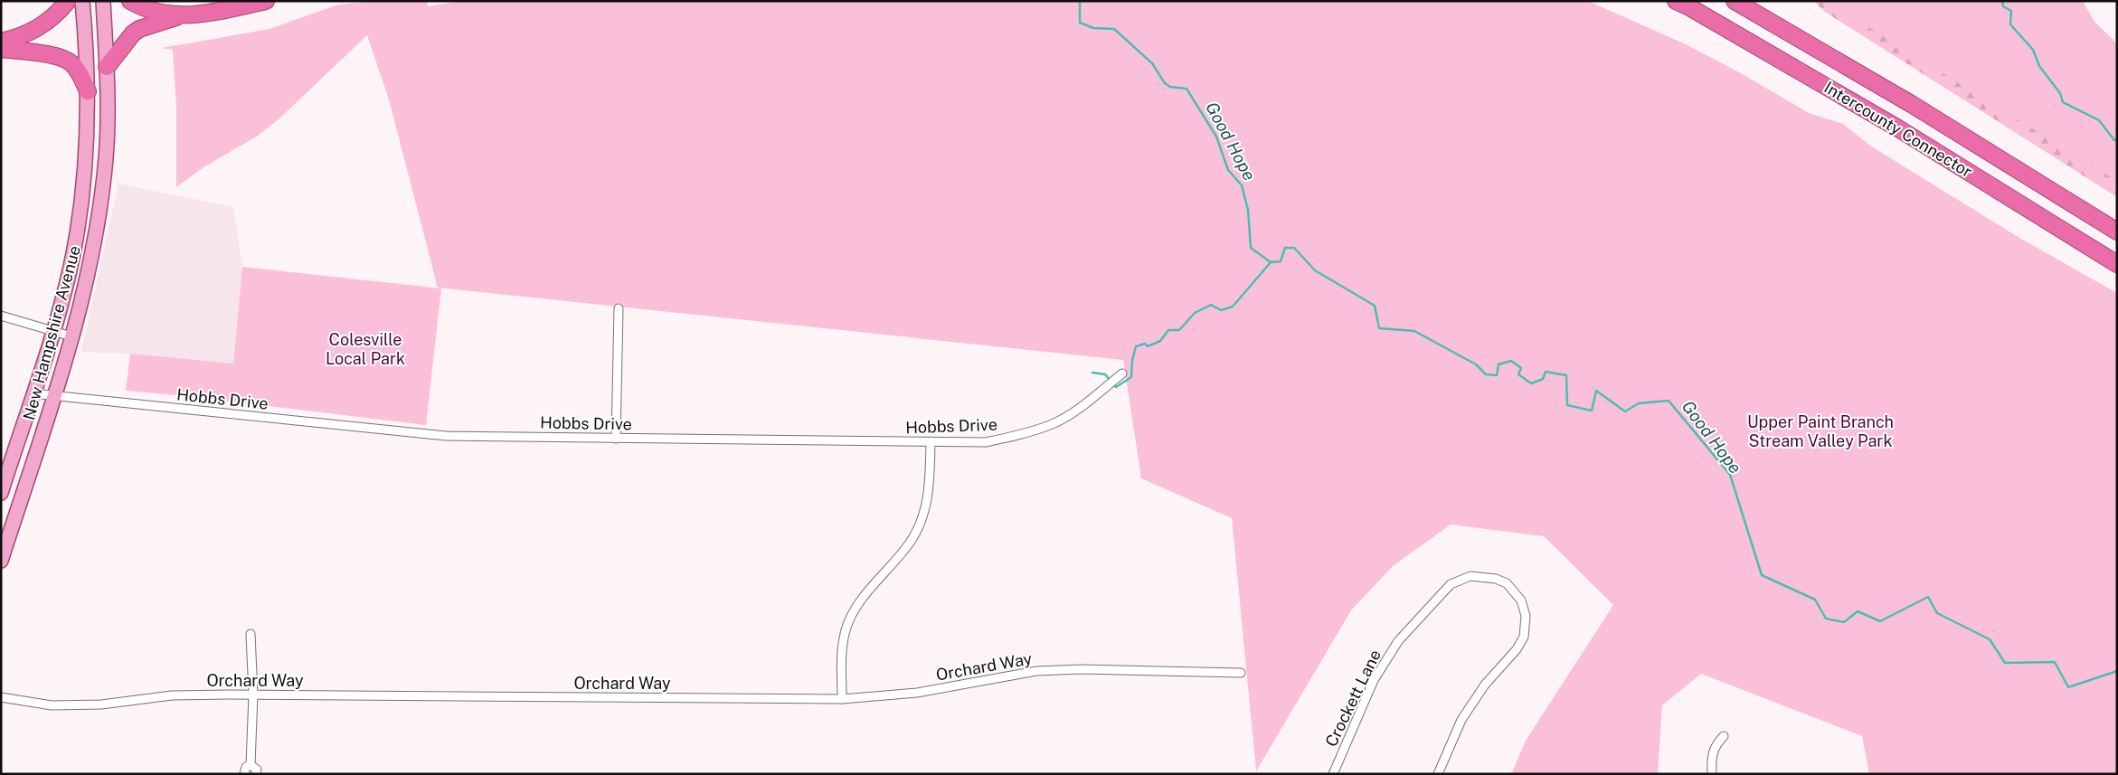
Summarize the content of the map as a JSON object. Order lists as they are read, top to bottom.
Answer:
{
  "streets": {
    "highway": ["Intercounty Connector"],
    "main road": ["New Hampshire Avenue"],
    "street": ["Hobbs Drive", "Orchard Way", "Crockett Lane"]
  },
  "crossings": [
    ["New Hampshire Avenue", "Hobbs Drive"]
  ],
  "water": ["Good Hope"],
  "parks": ["Colesville Local Park", "Upper Paint Branch Stream Valley Park"]
}
